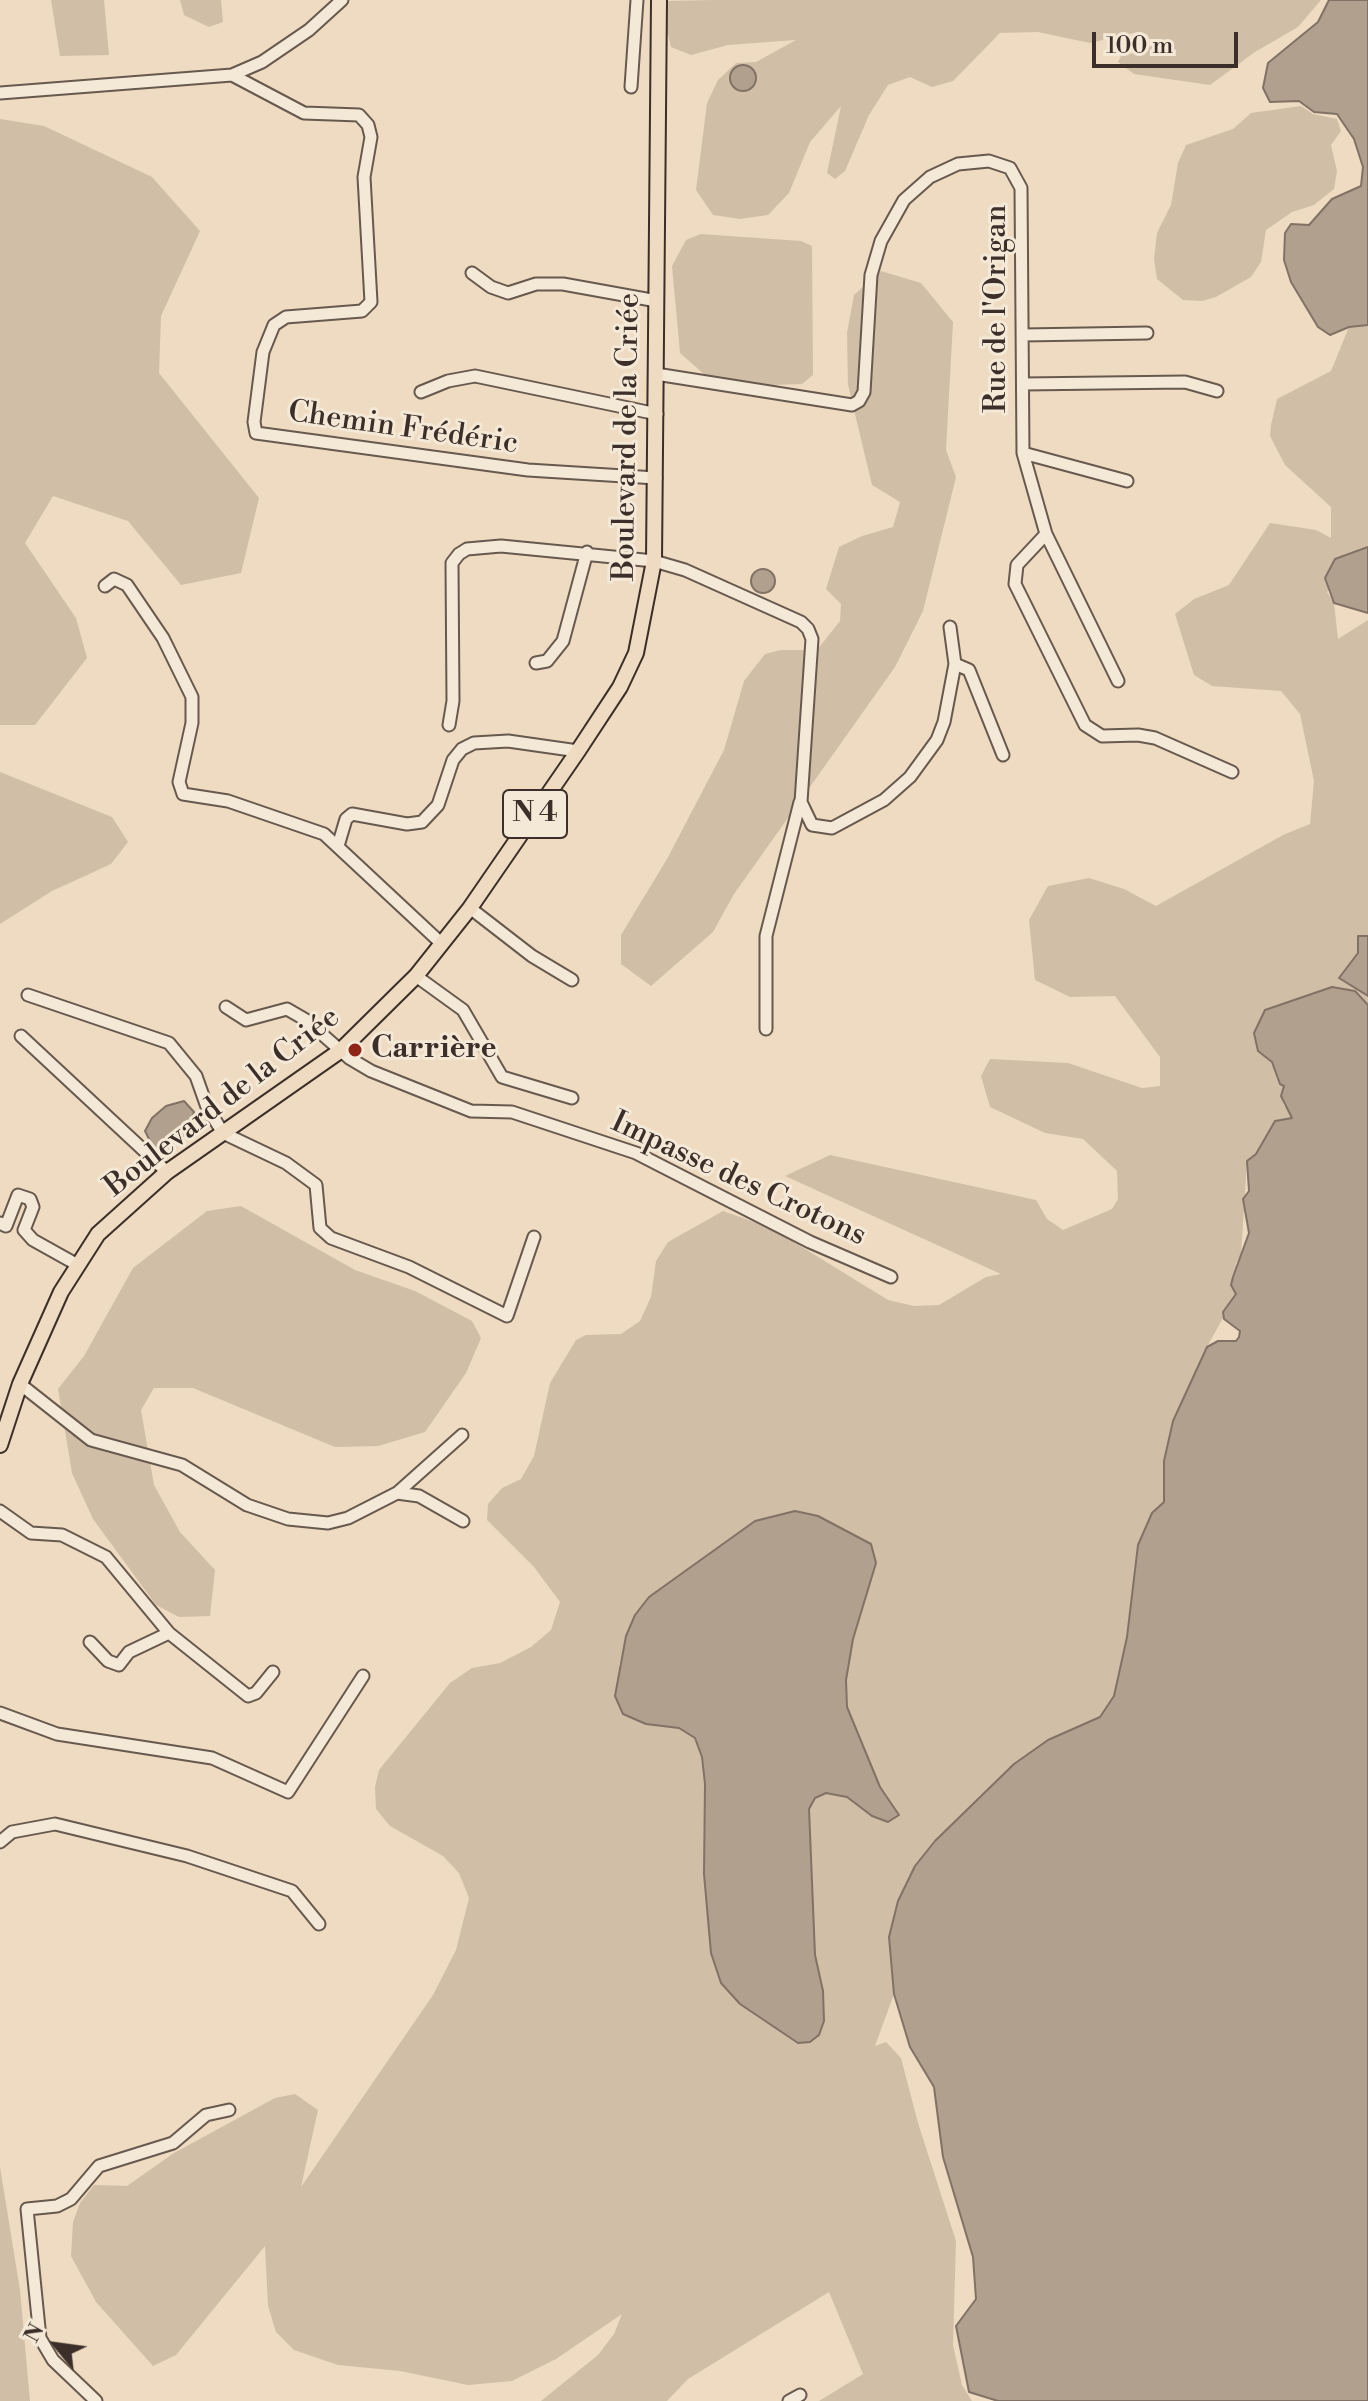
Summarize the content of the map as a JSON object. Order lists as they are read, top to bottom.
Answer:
{
  "streets": {
    "main road": ["Boulevard de la Criée", "N 4"],
    "street": ["Rue de l'Origan", "Chemin Frédéric", "Impasse des Crotons"]
  },
  "crossings": [
    ["Rue de l'Origan", "Boulevard de la Criée"],
    ["Chemin Frédéric", "Boulevard de la Criée"],
    ["Boulevard de la Criée", "Impasse des Crotons"]
  ],
  "places": ["Carrière"],
  "scale_bar": "100 m",
  "north": "top left"
}
